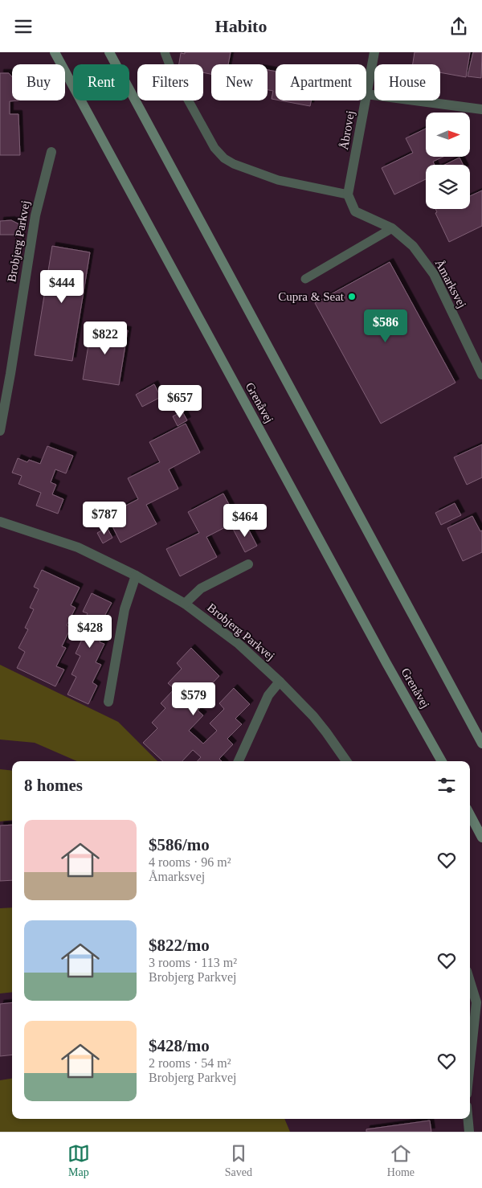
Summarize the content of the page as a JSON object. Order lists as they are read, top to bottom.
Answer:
{
  "streets": {
    "main road": ["Grenåvej"],
    "street": ["Åbrovej", "Brobjerg Parkvej", "Åmarksvej"]
  },
  "crossings": [
    ["Åbrovej", "Åmarksvej"]
  ],
  "places": ["Cupra & Seat"],
  "north": "right",
  "page": {
    "header": "Habito",
    "chip": [
      "Buy",
      "Rent",
      "Filters",
      "New",
      "Apartment",
      "House"
    ],
    "price": [
      "$444",
      "$586",
      "$822",
      "$657",
      "$787",
      "$464",
      "$428",
      "$579"
    ],
    "heading": "8 homes",
    "list": [
      {
        "name": "$586/mo",
        "note": "4 rooms · 96 m² · Åmarksvej"
      },
      {
        "name": "$822/mo",
        "note": "3 rooms · 113 m² · Brobjerg Parkvej"
      },
      {
        "name": "$428/mo",
        "note": "2 rooms · 54 m² · Brobjerg Parkvej"
      }
    ],
    "tabs": ["Map", "Saved", "Home"]
  }
}
